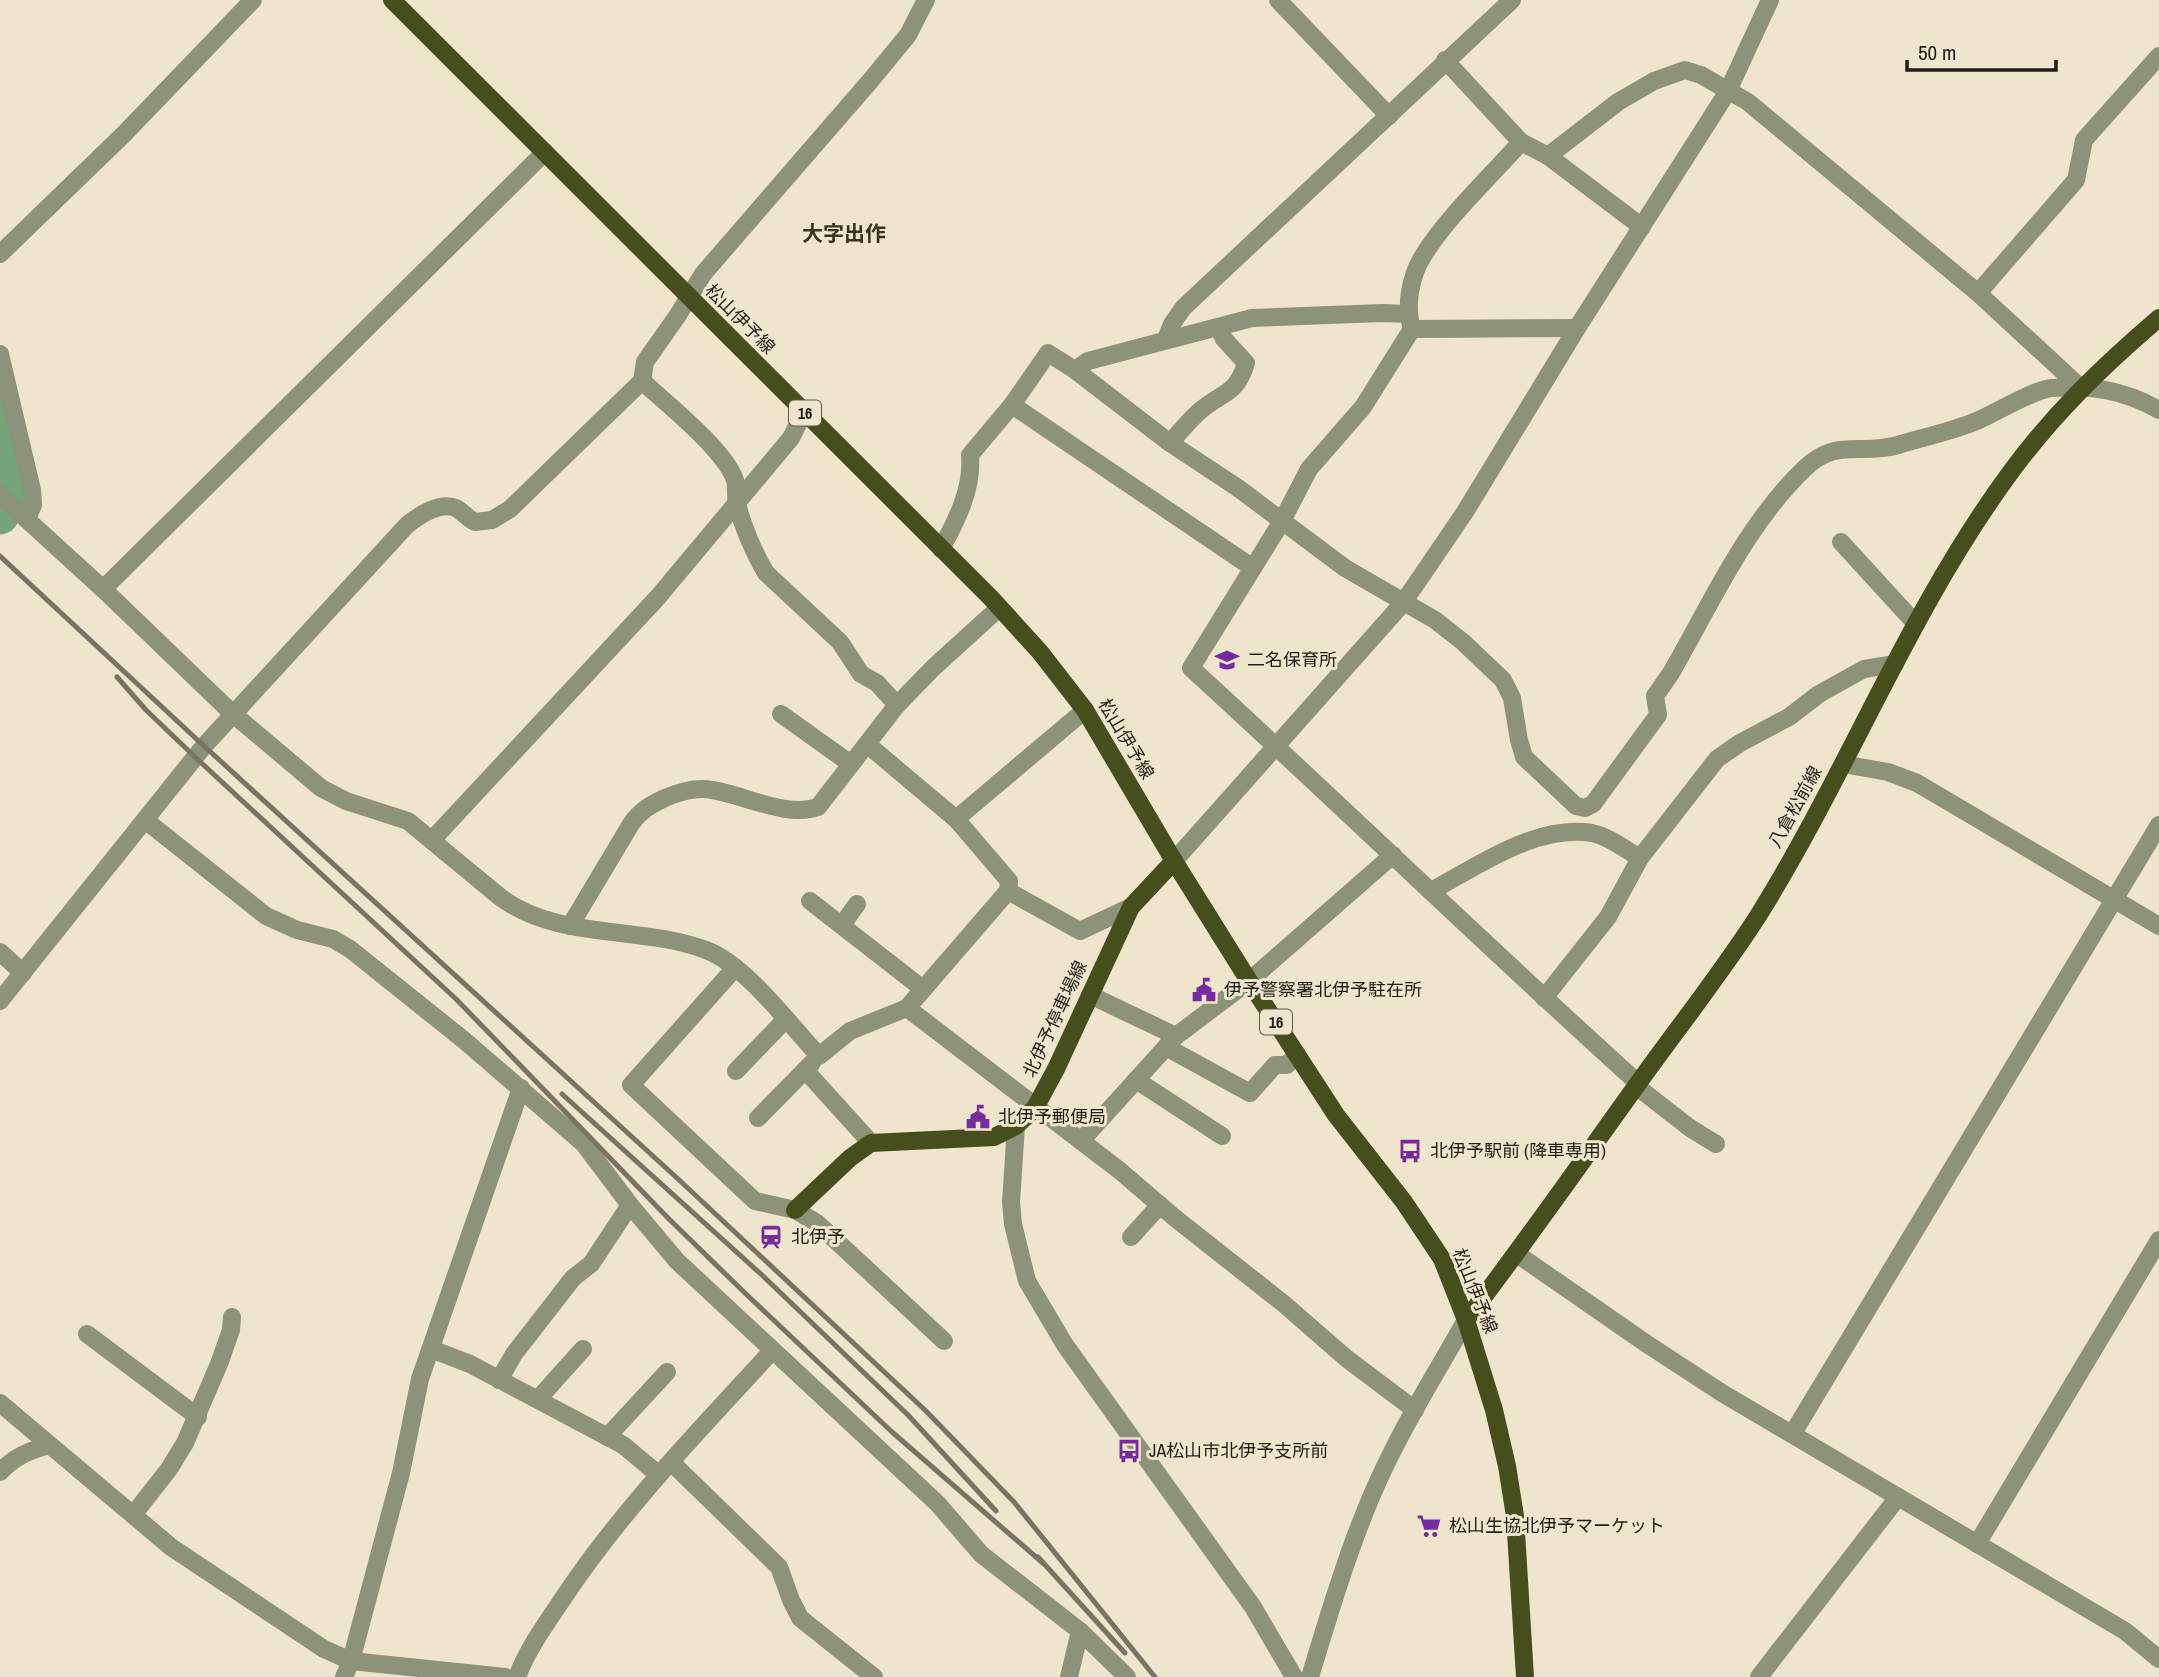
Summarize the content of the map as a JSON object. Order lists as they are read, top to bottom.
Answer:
{
  "streets": {
    "main road": [
      "松山伊予線",
      "16",
      "八倉松前線",
      "北伊予停車場線"
    ]
  },
  "crossings": [
    ["松山伊予線", "八倉松前線"],
    ["松山伊予線", "北伊予停車場線"]
  ],
  "districts": ["大字出作"],
  "places": {
    "school or university": ["二名保育所"],
    "public building": ["伊予警察署北伊予駐在所", "北伊予郵便局"],
    "bus stop": ["北伊予駅前 (降車専用)", "JA松山市北伊予支所前"],
    "station": ["北伊予"],
    "supermarket": ["松山生協北伊予マーケット"]
  },
  "scale_bar": "50 m"
}
